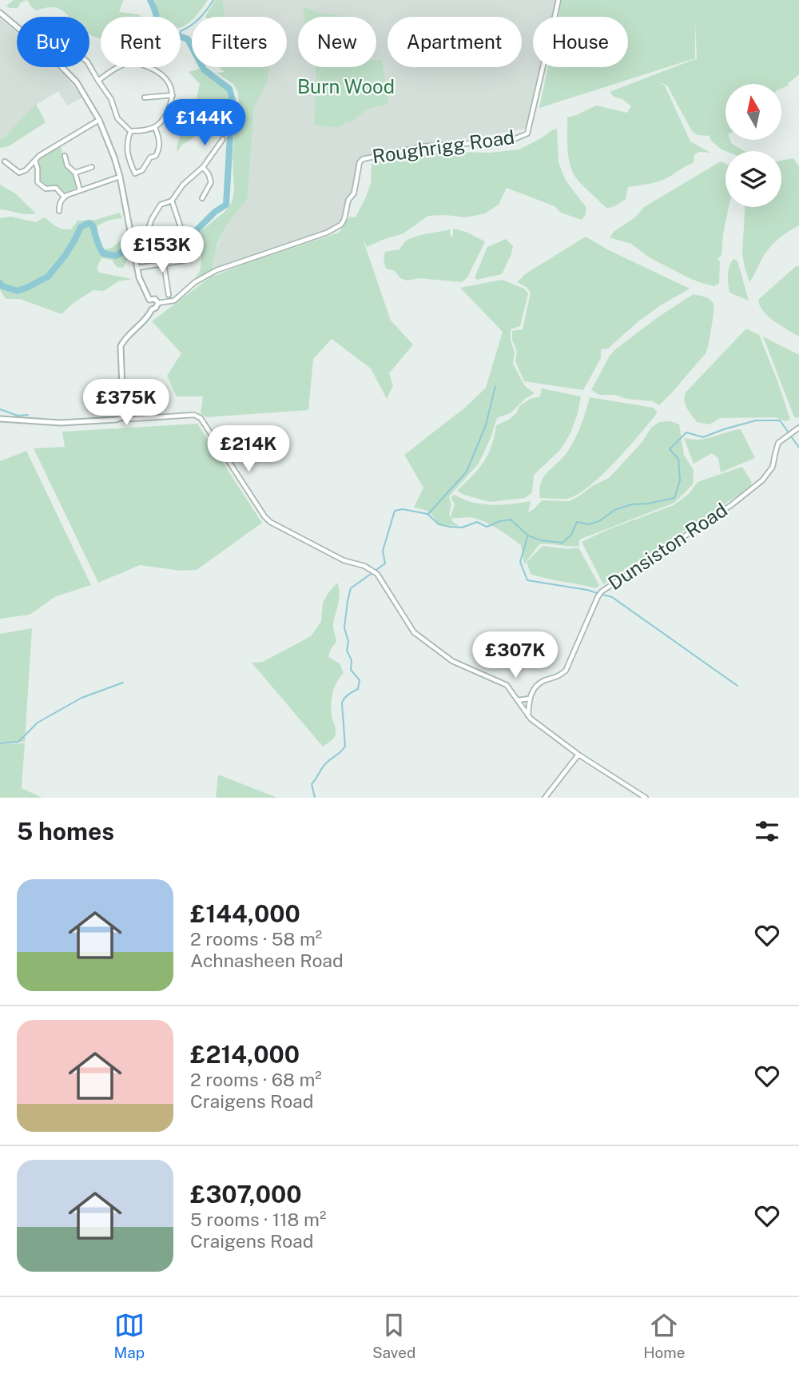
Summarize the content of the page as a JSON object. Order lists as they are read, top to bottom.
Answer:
{
  "streets": {
    "street": ["Roughrigg Road", "Dunsiston Road"]
  },
  "parks": ["Burn Wood"],
  "north": "top",
  "page": {
    "chip": [
      "Buy",
      "Rent",
      "Filters",
      "New",
      "Apartment",
      "House"
    ],
    "price": [
      "£144K",
      "£153K",
      "£375K",
      "£214K",
      "£307K"
    ],
    "heading": "5 homes",
    "list": [
      {
        "name": "£144,000",
        "note": "2 rooms · 58 m² · Achnasheen Road"
      },
      {
        "name": "£214,000",
        "note": "2 rooms · 68 m² · Craigens Road"
      },
      {
        "name": "£307,000",
        "note": "5 rooms · 118 m² · Craigens Road"
      }
    ],
    "tabs": ["Map", "Saved", "Home"]
  }
}
